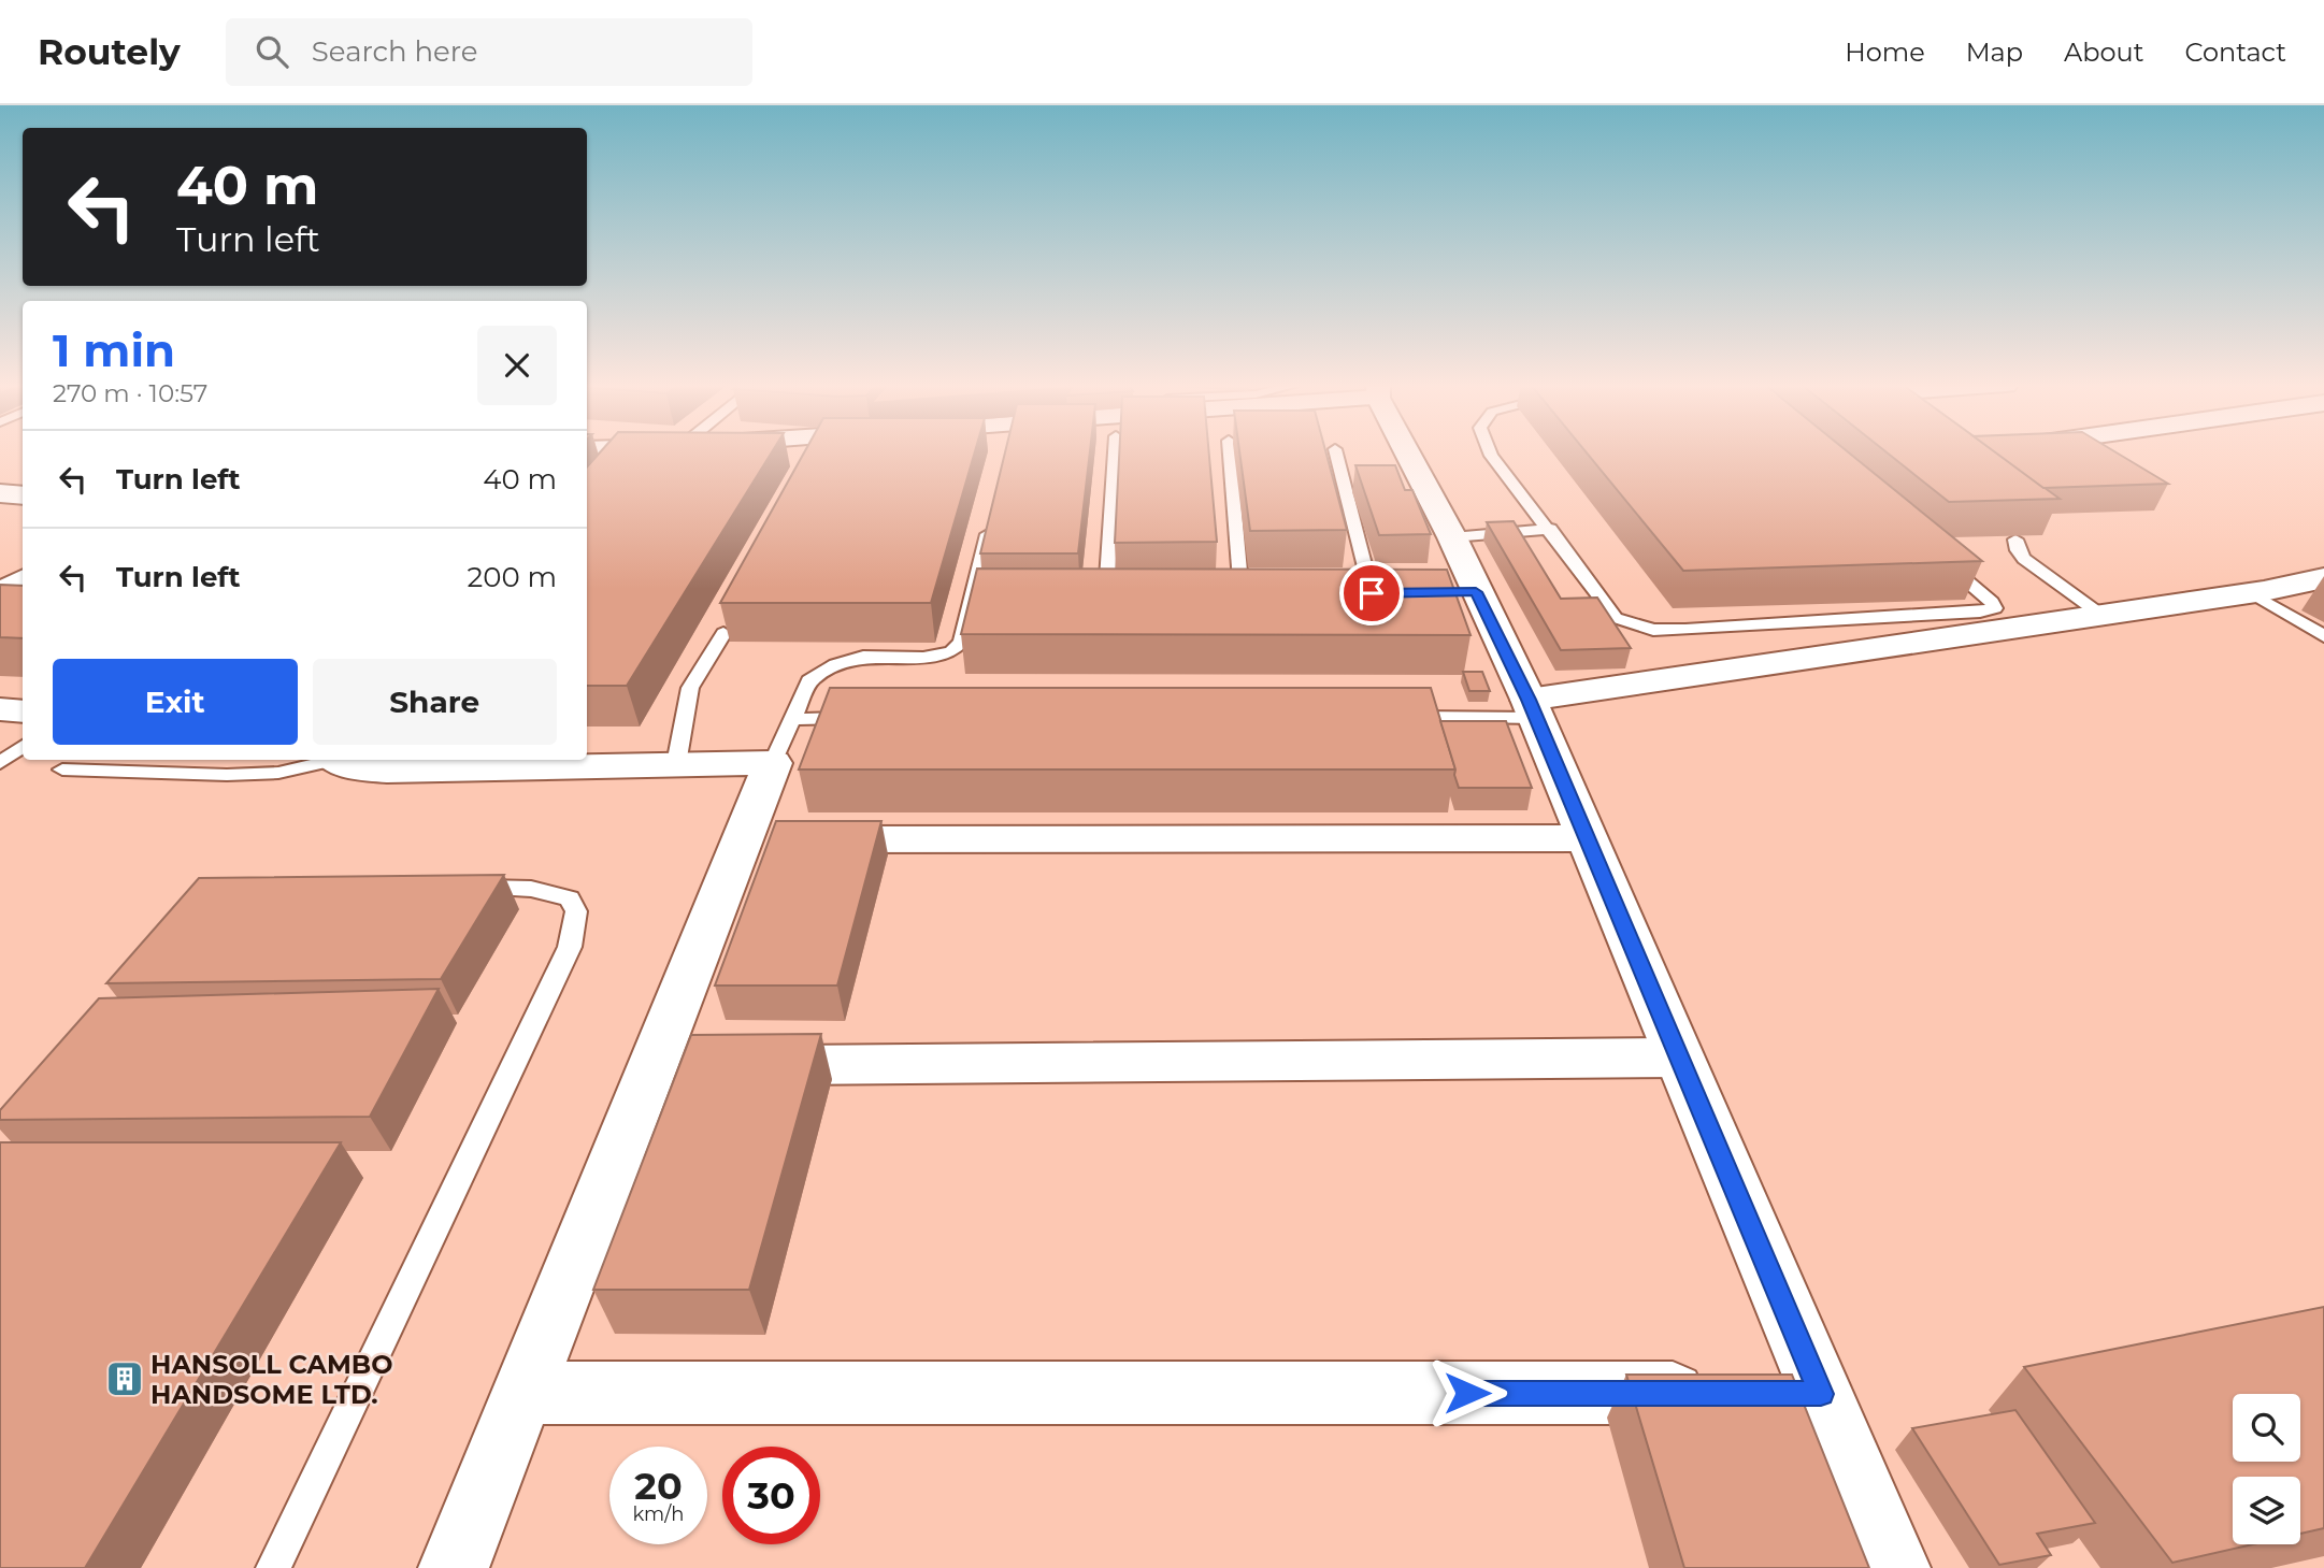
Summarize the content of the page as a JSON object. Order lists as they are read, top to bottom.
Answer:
{
  "places": {
    "building": ["HANSOLL CAMBO HANDSOME LTD."]
  },
  "page": {
    "header": "Routely",
    "search": "Search here",
    "nav": [
      "Home",
      "Map",
      "About",
      "Contact"
    ],
    "turn": ["40 m", "Turn left"],
    "heading": ["1 min", "270 m · 10:57"],
    "list": [
      {
        "name": "Turn left",
        "value": "40 m"
      },
      {
        "name": "Turn left",
        "value": "200 m"
      }
    ],
    "buttons": ["Exit", "Share"],
    "speed": "20 km/h",
    "limit": "30"
  }
}
